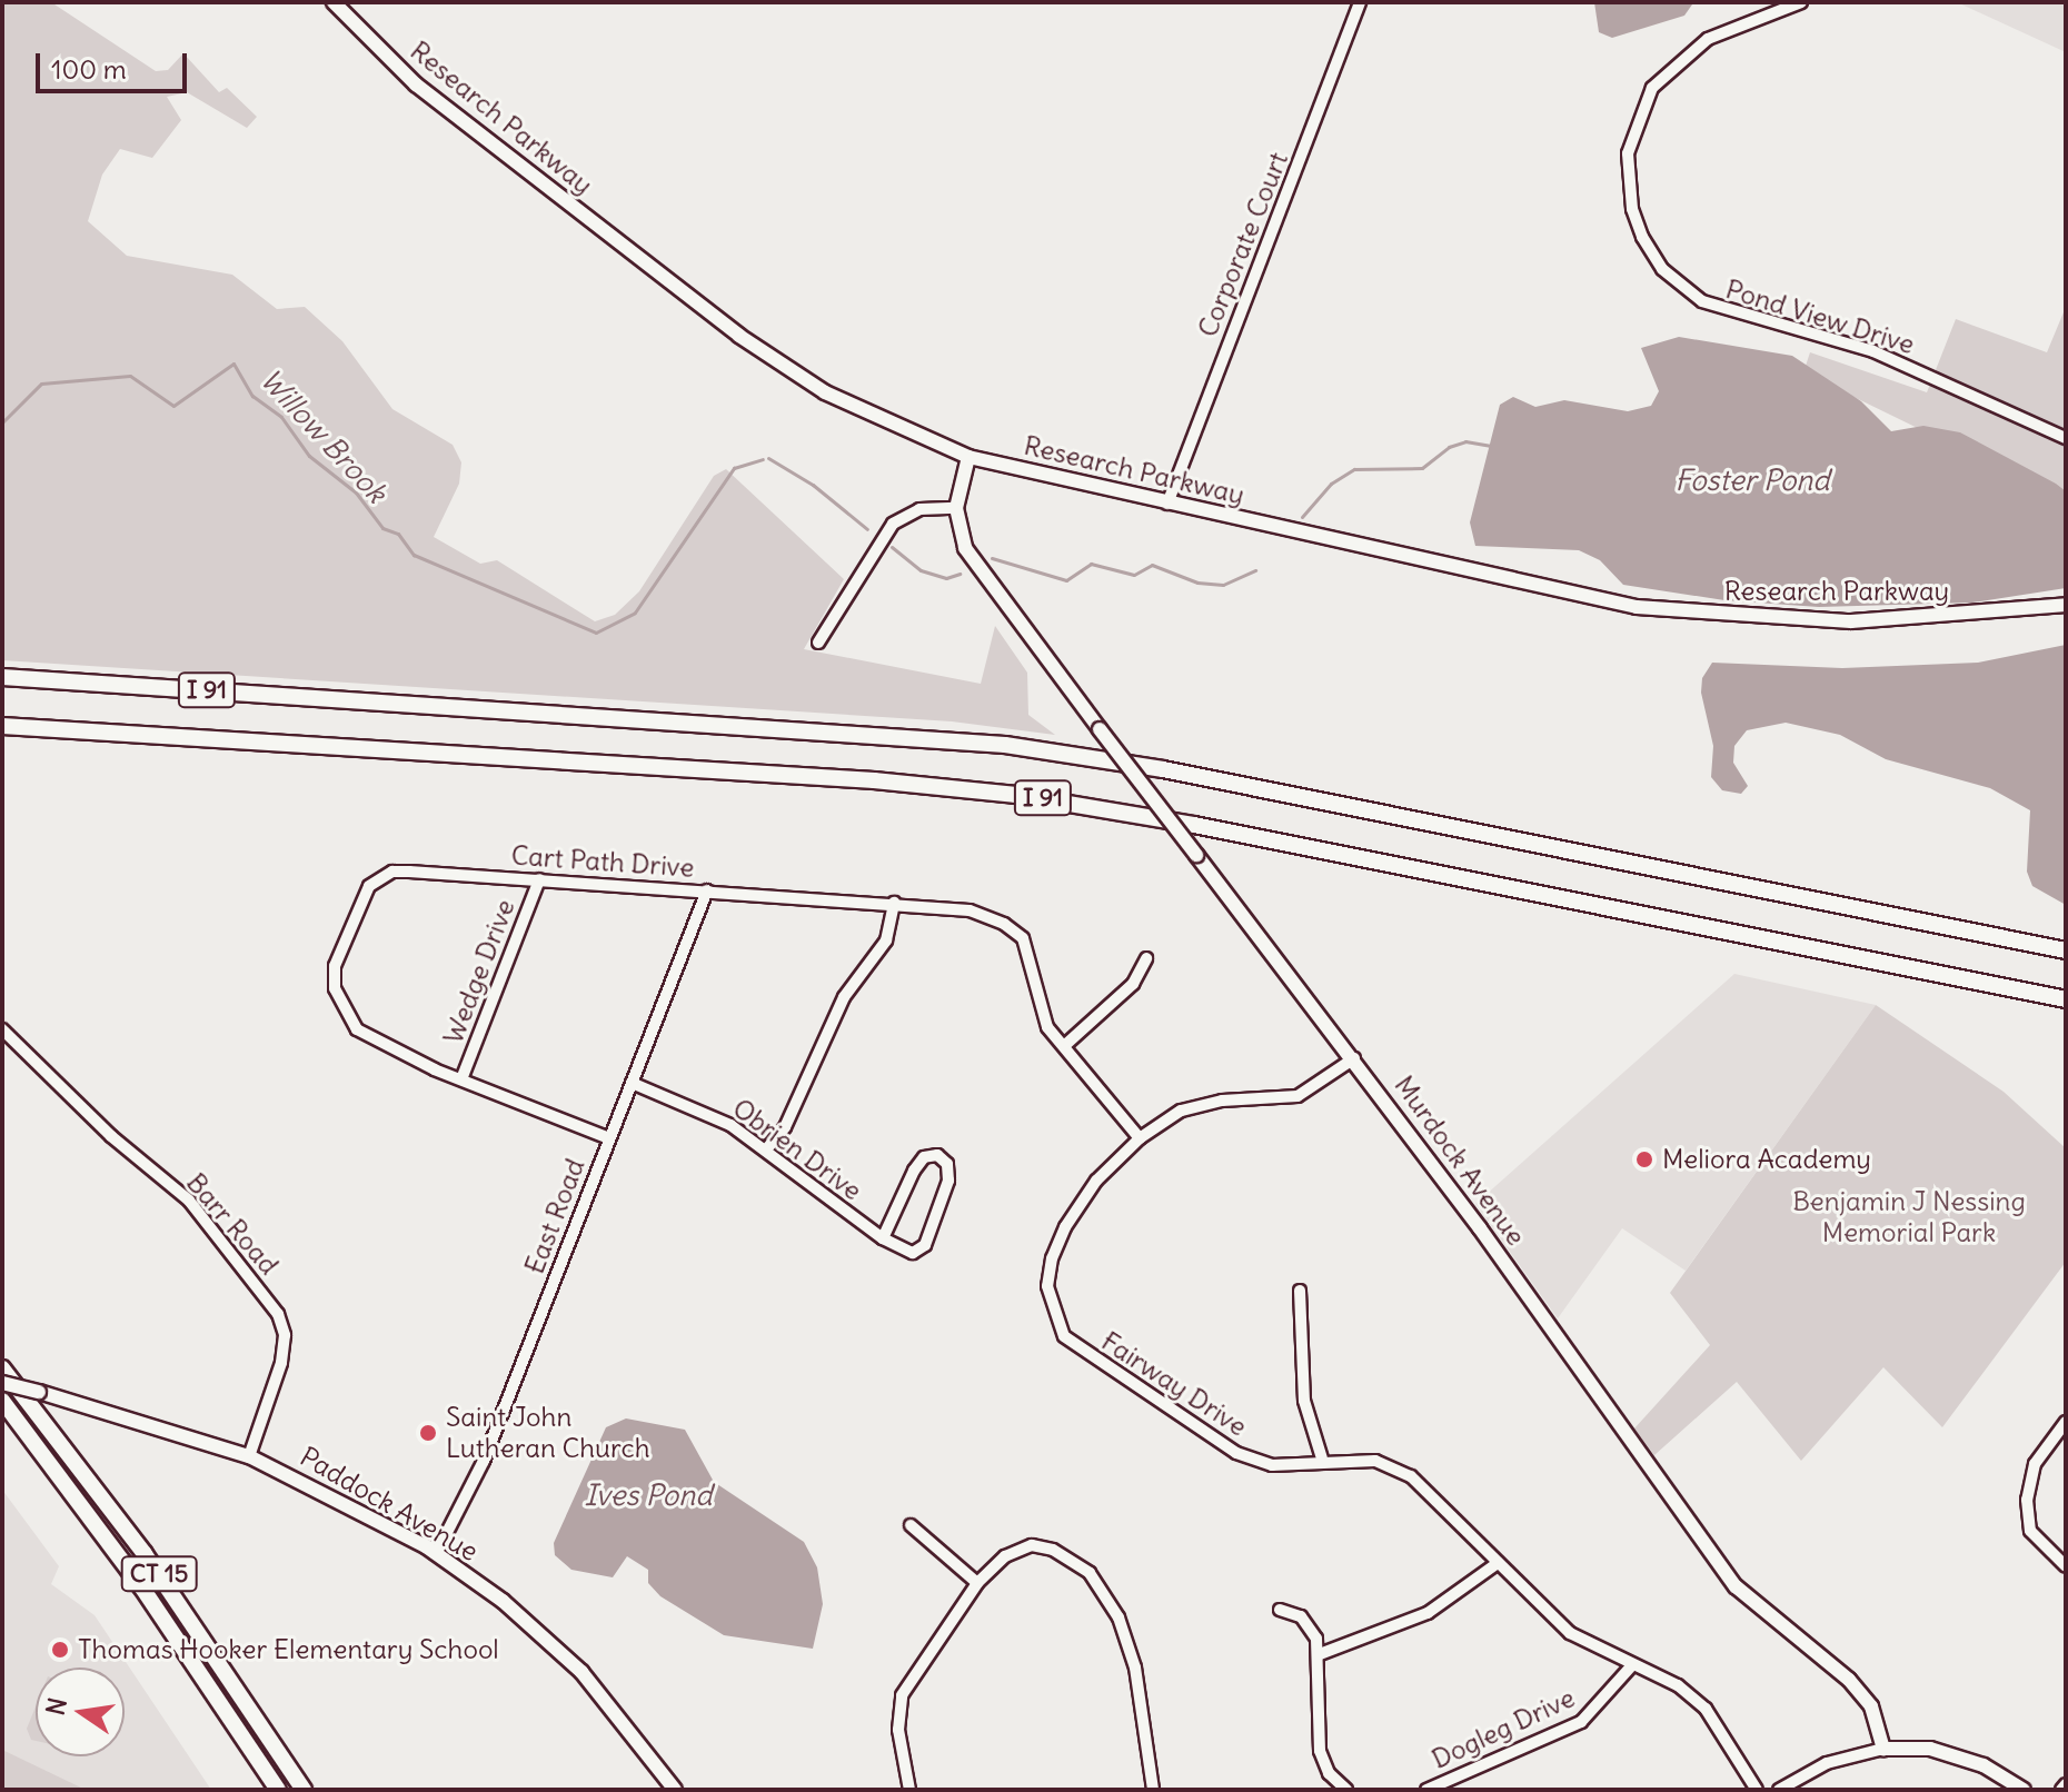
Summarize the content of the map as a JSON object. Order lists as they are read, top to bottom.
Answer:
{
  "streets": {
    "highway": ["I 91", "CT 15"],
    "main road": ["Research Parkway", "Murdock Avenue", "Paddock Avenue"],
    "street": [
      "Corporate Court",
      "Pond View Drive",
      "Cart Path Drive",
      "Wedge Drive",
      "Obrien Drive",
      "East Road",
      "Barr Road",
      "Fairway Drive",
      "Dogleg Drive"
    ]
  },
  "crossings": [
    ["Research Parkway", "Corporate Court"],
    ["Cart Path Drive", "Wedge Drive"],
    ["Cart Path Drive", "East Road"],
    ["Cart Path Drive", "Fairway Drive"],
    ["Obrien Drive", "East Road"],
    ["Murdock Avenue", "Fairway Drive"],
    ["East Road", "Paddock Avenue"],
    ["Barr Road", "Paddock Avenue"],
    ["Fairway Drive", "Dogleg Drive"]
  ],
  "water": ["Willow Brook", "Foster Pond", "Ives Pond"],
  "parks": ["Benjamin J Nessing Memorial Park"],
  "places": ["Meliora Academy", "Saint John Lutheran Church", "Thomas Hooker Elementary School"],
  "scale_bar": "100 m",
  "north": "left"
}
